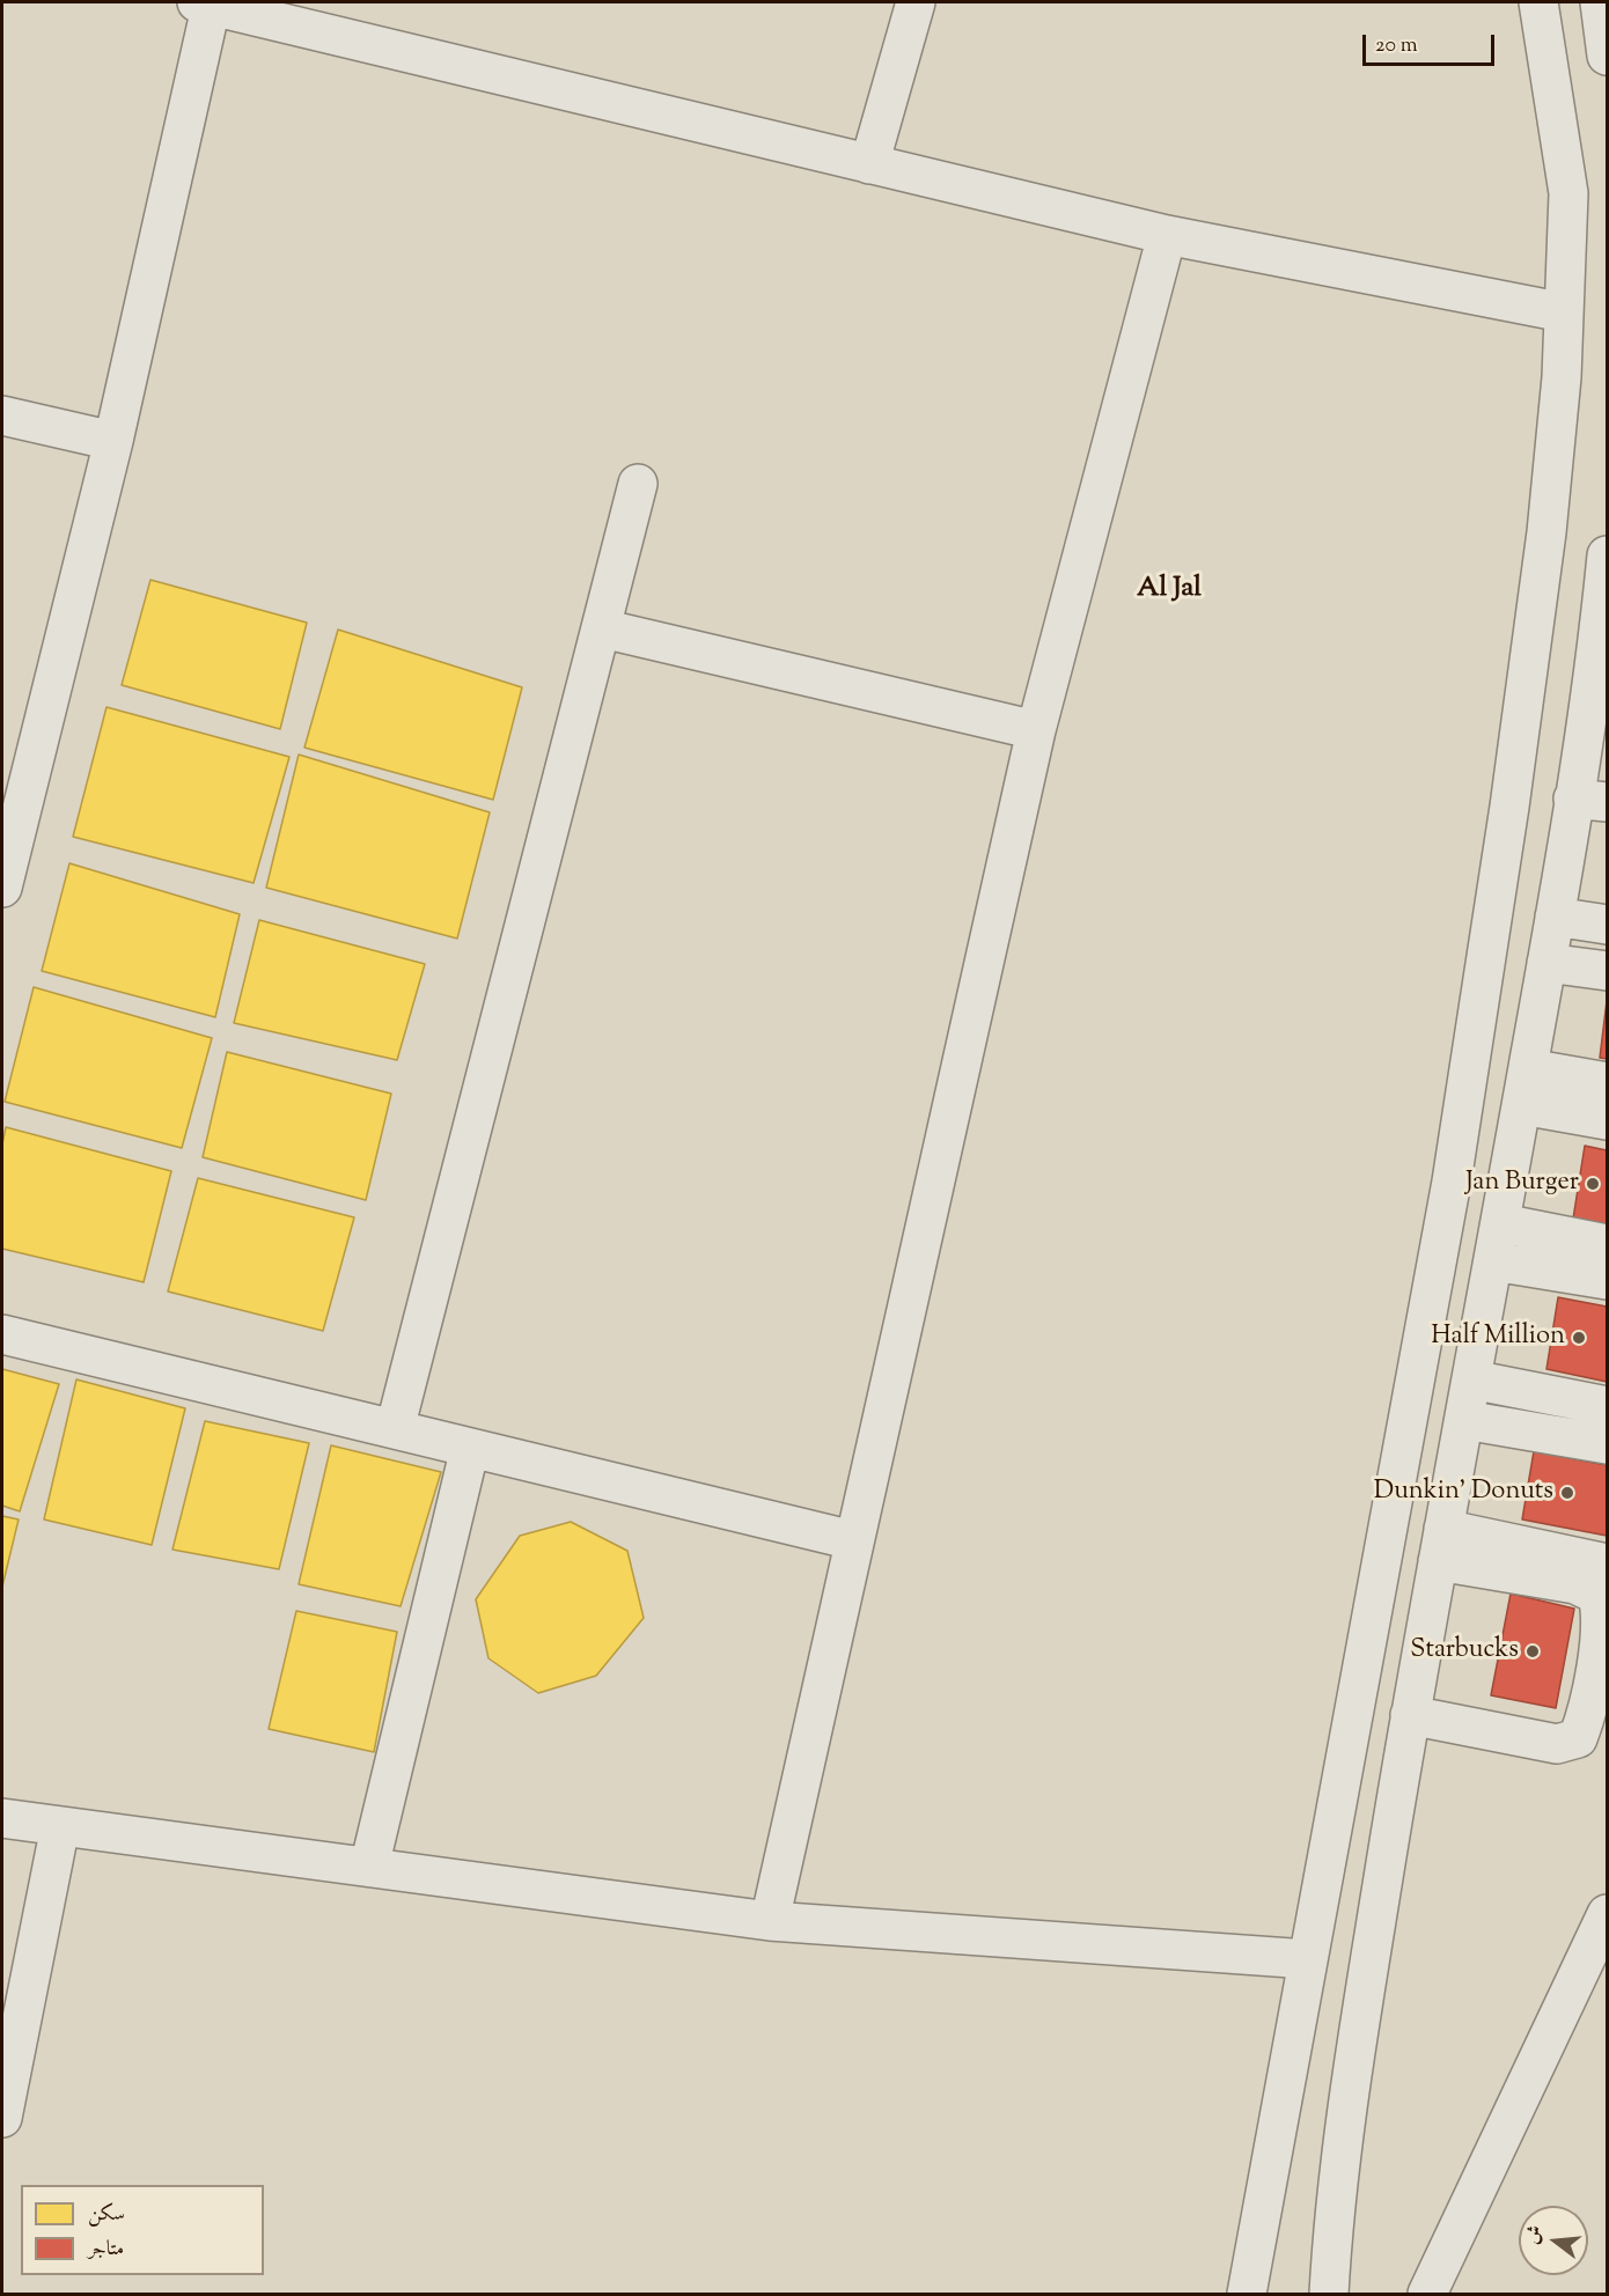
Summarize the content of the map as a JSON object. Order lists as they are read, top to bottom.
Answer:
{
  "districts": ["Al Jal"],
  "places": [
    "Jan Burger",
    "Half Million",
    "Dunkin' Donuts",
    "Starbucks"
  ],
  "legend": ["سكن", "متاجر"],
  "scale_bar": "20 m",
  "north": "left"
}
